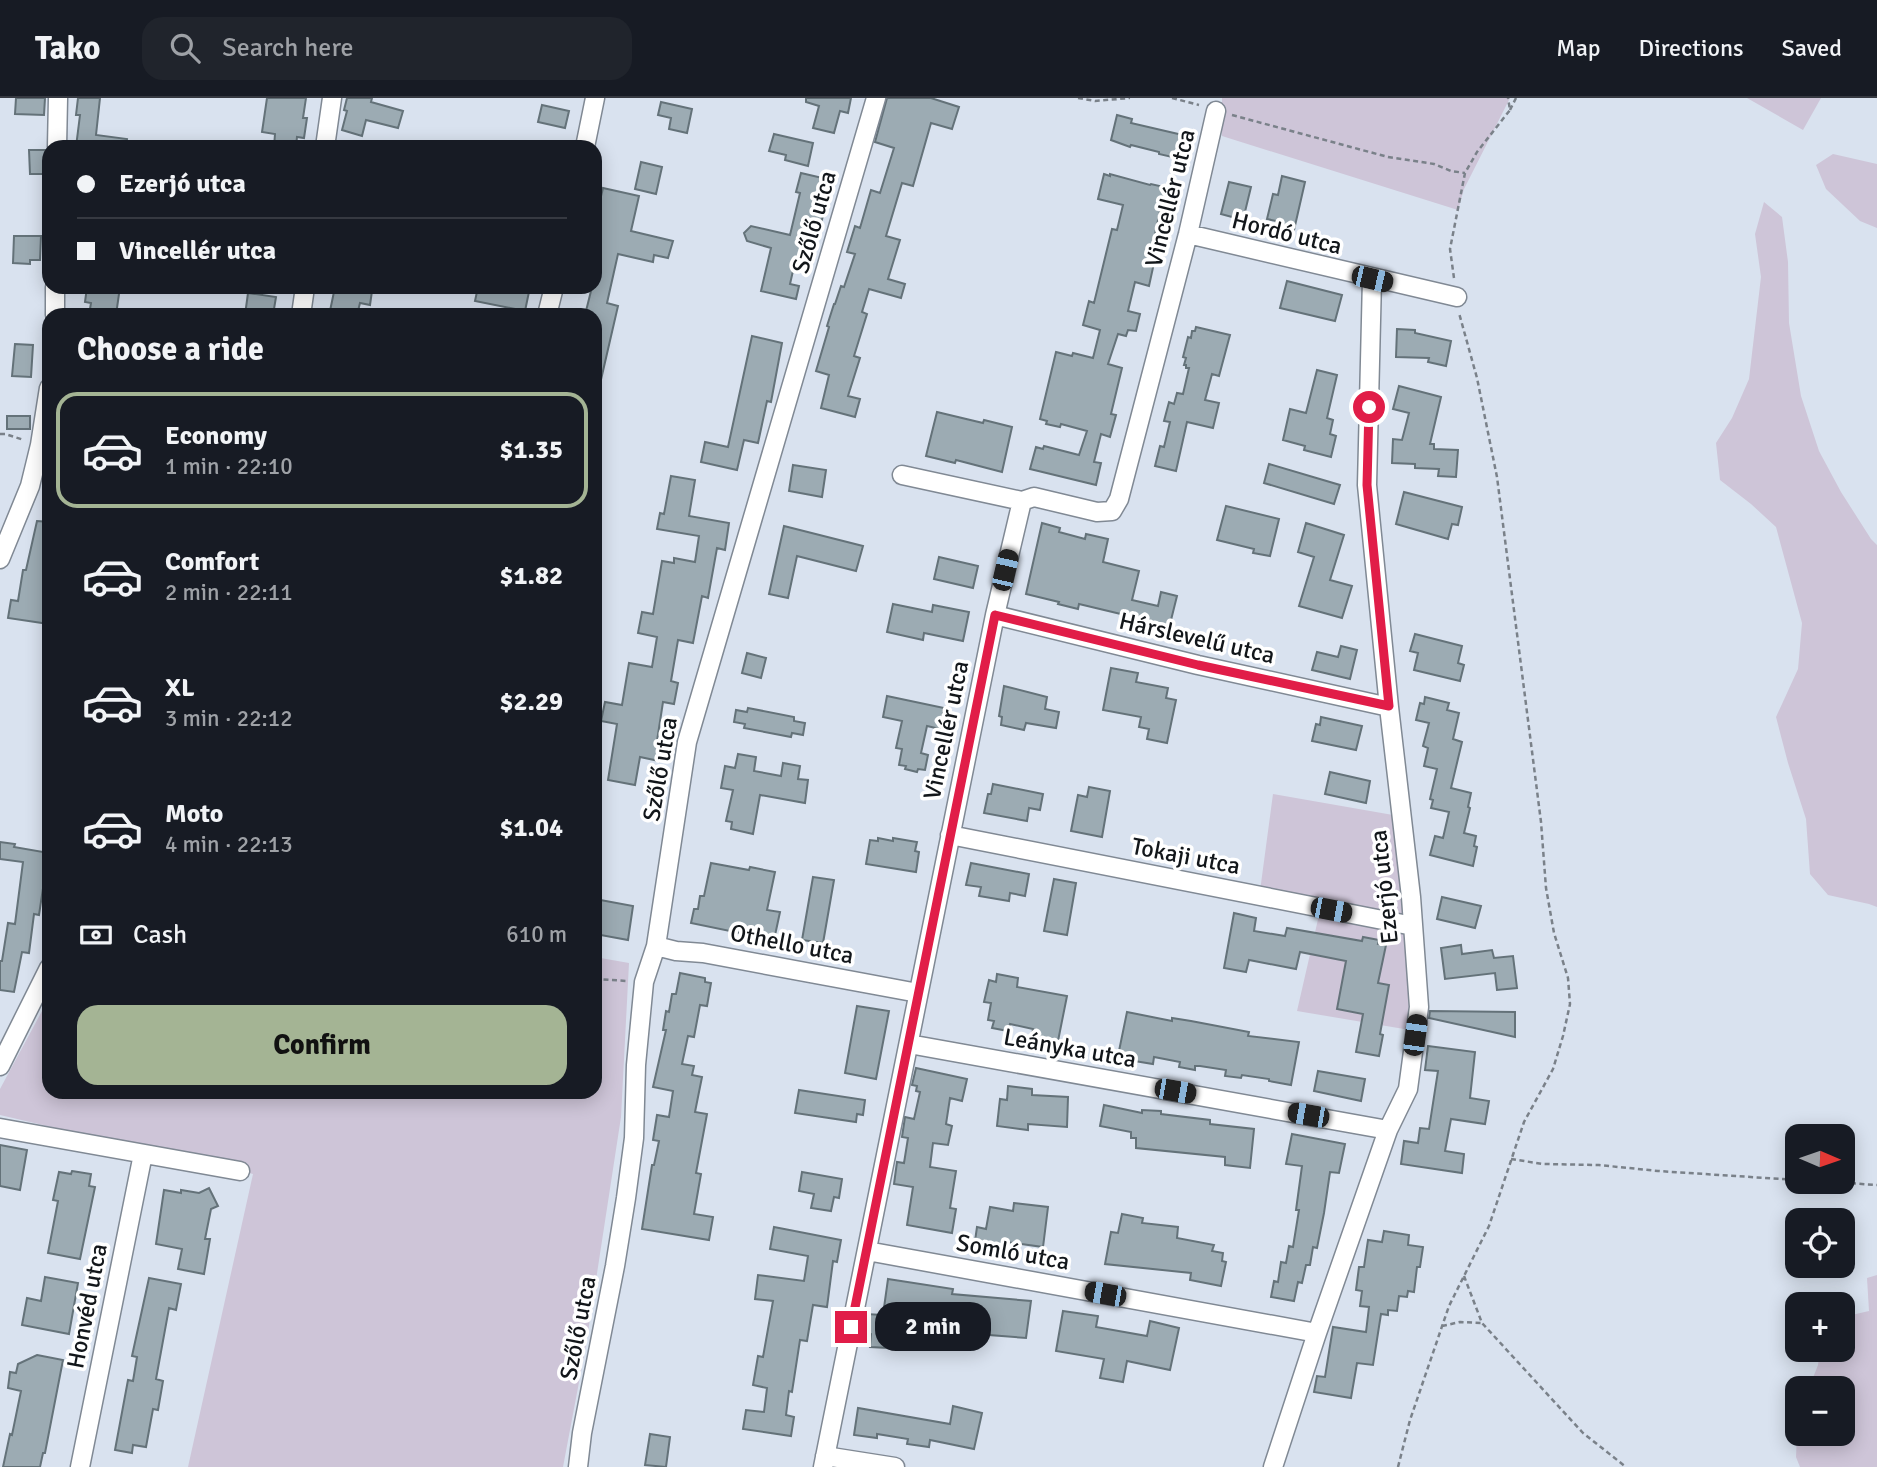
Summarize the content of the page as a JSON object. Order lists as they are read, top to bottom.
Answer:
{
  "streets": {
    "street": [
      "Vincellér utca",
      "Szőlő utca",
      "Hordó utca",
      "Hárslevelű utca",
      "Tokaji utca",
      "Ezerjó utca",
      "Othello utca",
      "Leányka utca",
      "Somló utca",
      "Honvéd utca"
    ]
  },
  "crossings": [
    ["Vincellér utca", "Hordó utca"],
    ["Vincellér utca", "Hárslevelű utca"],
    ["Vincellér utca", "Tokaji utca"],
    ["Vincellér utca", "Othello utca"],
    ["Vincellér utca", "Leányka utca"],
    ["Vincellér utca", "Somló utca"],
    ["Szőlő utca", "Othello utca"],
    ["Hordó utca", "Ezerjó utca"],
    ["Hárslevelű utca", "Ezerjó utca"],
    ["Tokaji utca", "Ezerjó utca"],
    ["Ezerjó utca", "Leányka utca"],
    ["Ezerjó utca", "Somló utca"]
  ],
  "north": "right",
  "page": {
    "header": "Tako",
    "search": "Search here",
    "nav": ["Map", "Directions", "Saved"],
    "banner": ["Ezerjó utca", "Vincellér utca"],
    "heading": "Choose a ride",
    "list": [
      {
        "name": "Economy",
        "note": "1 min · 22:10",
        "value": "$1.35"
      },
      {
        "name": "Comfort",
        "note": "2 min · 22:11",
        "value": "$1.82"
      },
      {
        "name": "XL",
        "note": "3 min · 22:12",
        "value": "$2.29"
      },
      {
        "name": "Moto",
        "note": "4 min · 22:13",
        "value": "$1.04"
      }
    ],
    "pay": ["Cash", "610 m"],
    "buttons": "Confirm",
    "map_buttons": ["+", "−"],
    "bubble": "2 min"
  }
}
